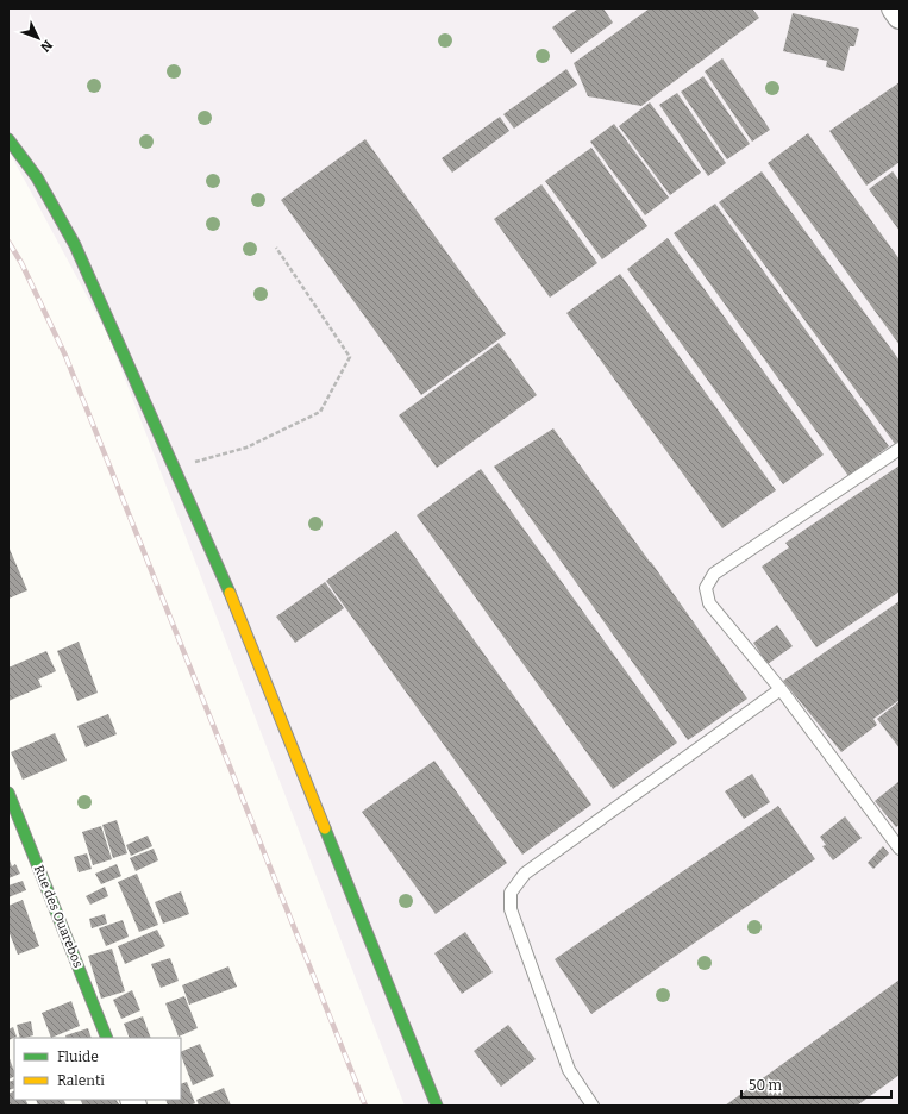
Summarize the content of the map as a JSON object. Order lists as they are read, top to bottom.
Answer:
{
  "streets": {
    "street": ["Rue des Ouarebos"]
  },
  "legend": ["Fluide", "Ralenti"],
  "scale_bar": "50 m",
  "north": "bottom right"
}
